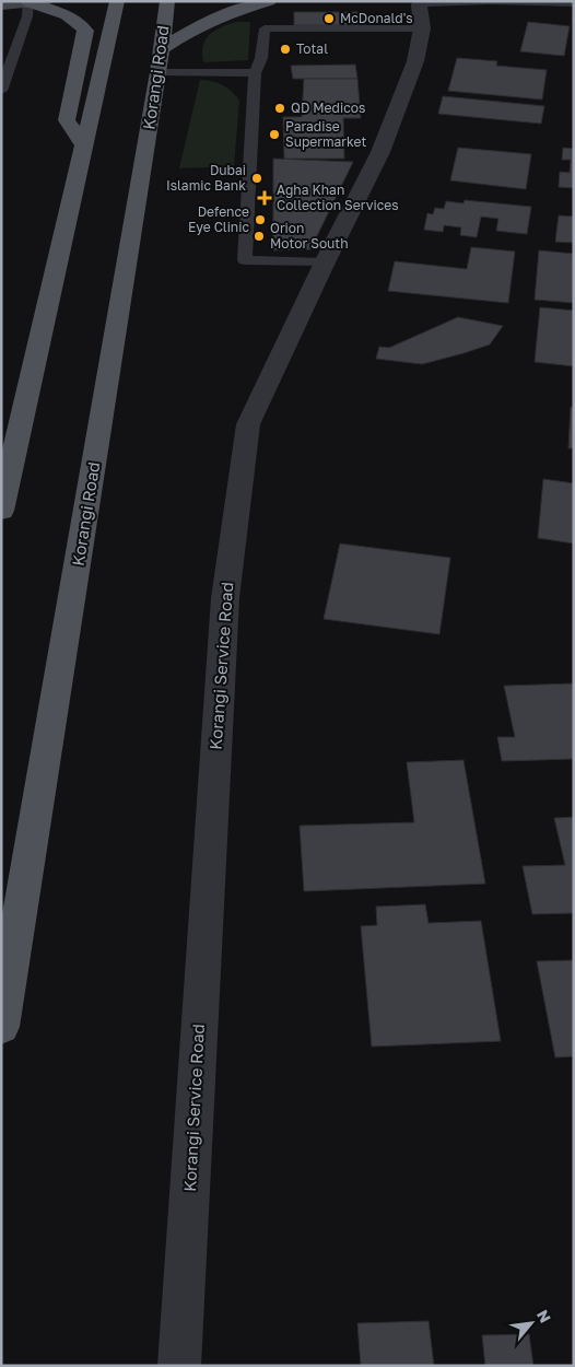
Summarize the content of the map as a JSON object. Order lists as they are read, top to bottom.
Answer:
{
  "streets": {
    "main road": ["Korangi Road"],
    "street": ["Korangi Service Road"]
  },
  "places": {
    "other": [
      "McDonald's",
      "Total",
      "QD Medicos",
      "Paradise Supermarket",
      "Dubai Islamic Bank",
      "Defence Eye Clinic",
      "Orion Motor South"
    ],
    "health": ["Agha Khan Collection Services"]
  },
  "north": "top right"
}
